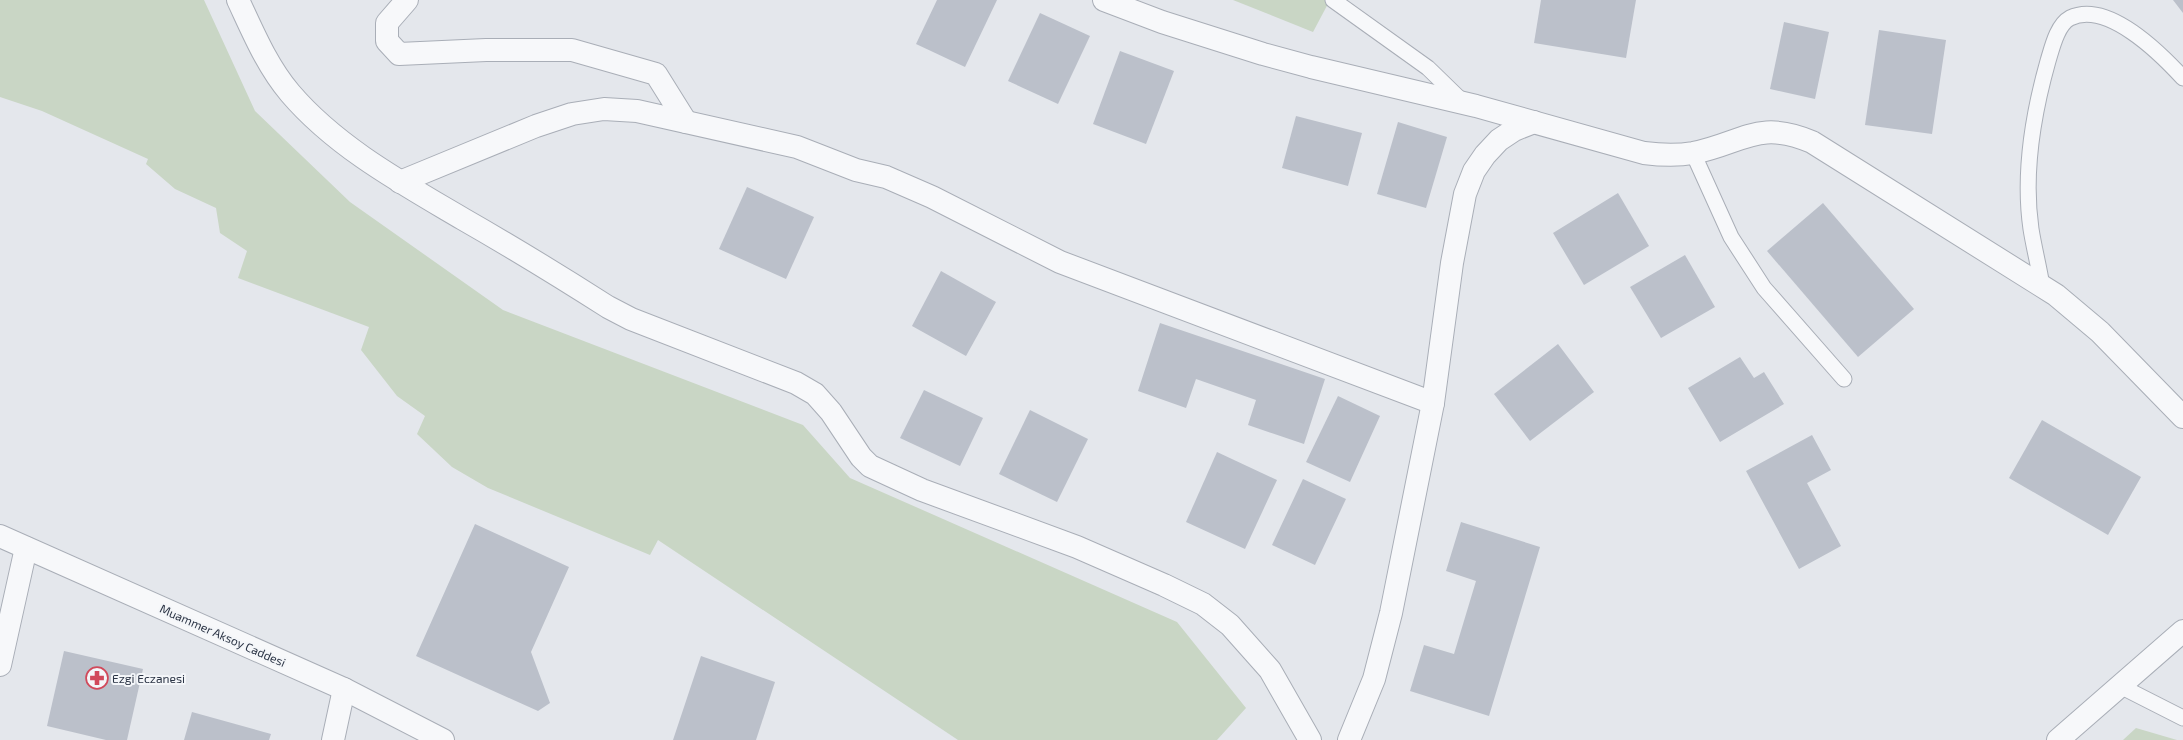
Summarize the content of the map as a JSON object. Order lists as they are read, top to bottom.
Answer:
{
  "streets": {
    "street": ["Muammer Aksoy Caddesi"]
  },
  "places": {
    "pharmacy": ["Ezgi Eczanesi"]
  }
}
